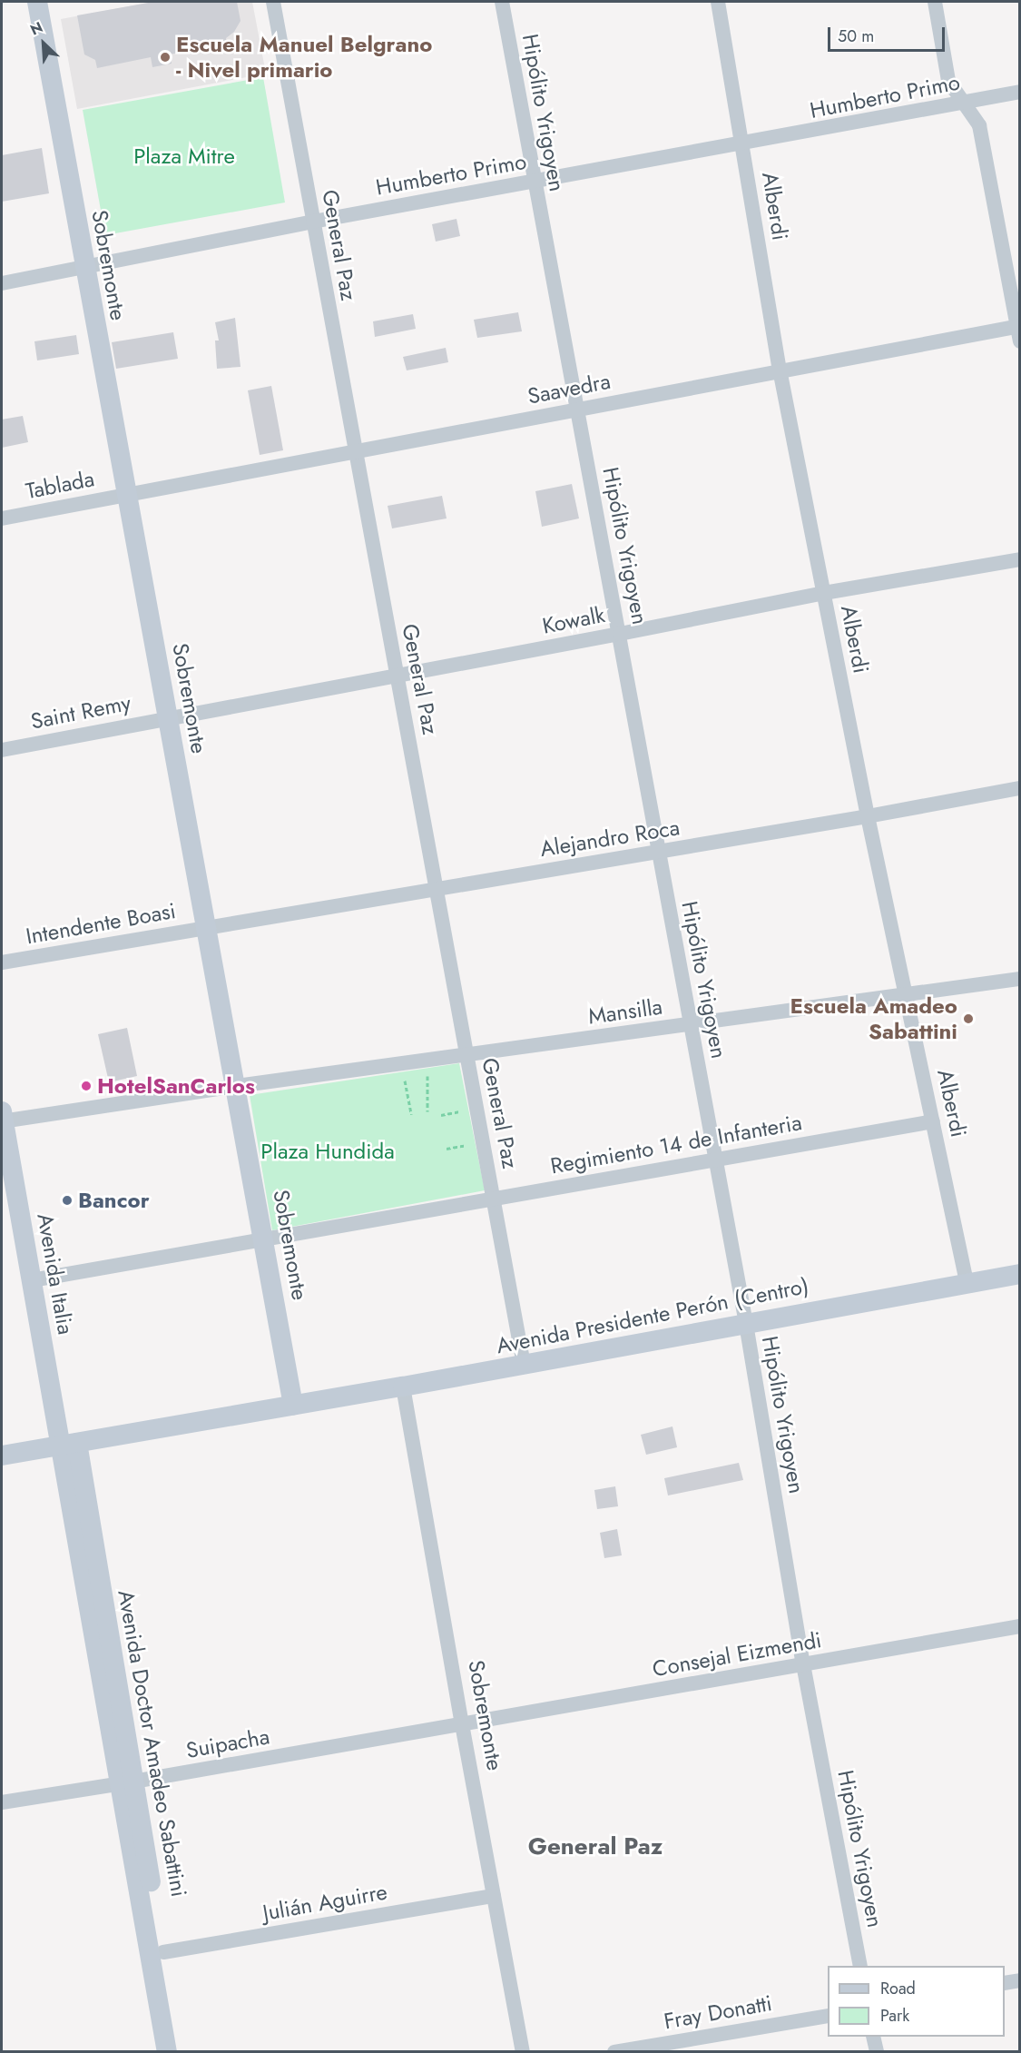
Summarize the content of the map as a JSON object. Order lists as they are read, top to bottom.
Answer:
{
  "streets": {
    "main road": [
      "Sobremonte",
      "Avenida Italia",
      "Avenida Presidente Perón (Centro)",
      "Avenida Doctor Amadeo Sabattini"
    ],
    "street": [
      "Humberto Primo",
      "Hipólito Yrigoyen",
      "Alberdi",
      "General Paz",
      "Saavedra",
      "Tablada",
      "Kowalk",
      "Saint Remy",
      "Alejandro Roca",
      "Intendente Boasi",
      "Mansilla",
      "Regimiento 14 de Infanteria",
      "Consejal Eizmendi",
      "Suipacha",
      "Julián Aguirre",
      "Fray Donatti"
    ]
  },
  "crossings": [
    ["Humberto Primo", "Hipólito Yrigoyen"],
    ["Humberto Primo", "Alberdi"],
    ["Humberto Primo", "General Paz"],
    ["Humberto Primo", "Sobremonte"],
    ["Hipólito Yrigoyen", "Saavedra"],
    ["Hipólito Yrigoyen", "Kowalk"],
    ["Hipólito Yrigoyen", "Alejandro Roca"],
    ["Hipólito Yrigoyen", "Mansilla"],
    ["Hipólito Yrigoyen", "Regimiento 14 de Infanteria"],
    ["Hipólito Yrigoyen", "Avenida Presidente Perón (Centro)"],
    ["Hipólito Yrigoyen", "Consejal Eizmendi"],
    ["Alberdi", "Saavedra"],
    ["Alberdi", "Kowalk"],
    ["Alberdi", "Alejandro Roca"],
    ["Alberdi", "Mansilla"],
    ["Alberdi", "Regimiento 14 de Infanteria"],
    ["Alberdi", "Avenida Presidente Perón (Centro)"],
    ["General Paz", "Saavedra"],
    ["General Paz", "Kowalk"],
    ["General Paz", "Alejandro Roca"],
    ["General Paz", "Mansilla"],
    ["General Paz", "Regimiento 14 de Infanteria"],
    ["General Paz", "Avenida Presidente Perón (Centro)"],
    ["Sobremonte", "Saavedra"],
    ["Sobremonte", "Tablada"],
    ["Sobremonte", "Kowalk"],
    ["Sobremonte", "Saint Remy"],
    ["Sobremonte", "Alejandro Roca"],
    ["Sobremonte", "Intendente Boasi"],
    ["Sobremonte", "Mansilla"],
    ["Sobremonte", "Regimiento 14 de Infanteria"],
    ["Sobremonte", "Avenida Presidente Perón (Centro)"],
    ["Sobremonte", "Consejal Eizmendi"],
    ["Sobremonte", "Suipacha"],
    ["Sobremonte", "Julián Aguirre"],
    ["Saavedra", "Tablada"],
    ["Kowalk", "Saint Remy"],
    ["Alejandro Roca", "Intendente Boasi"],
    ["Mansilla", "Avenida Italia"],
    ["Regimiento 14 de Infanteria", "Avenida Italia"],
    ["Avenida Italia", "Avenida Presidente Perón (Centro)"],
    ["Avenida Italia", "Avenida Doctor Amadeo Sabattini"],
    ["Avenida Presidente Perón (Centro)", "Avenida Doctor Amadeo Sabattini"],
    ["Consejal Eizmendi", "Suipacha"],
    ["Avenida Doctor Amadeo Sabattini", "Suipacha"],
    ["Avenida Doctor Amadeo Sabattini", "Julián Aguirre"]
  ],
  "districts": ["General Paz"],
  "parks": ["Plaza Mitre", "Plaza Hundida"],
  "places": [
    "Escuela Manuel Belgrano - Nivel primario",
    "Escuela Amadeo Sabattini",
    "HotelSanCarlos",
    "Bancor"
  ],
  "legend": ["Road", "Park"],
  "scale_bar": "50 m",
  "north": "top left"
}
